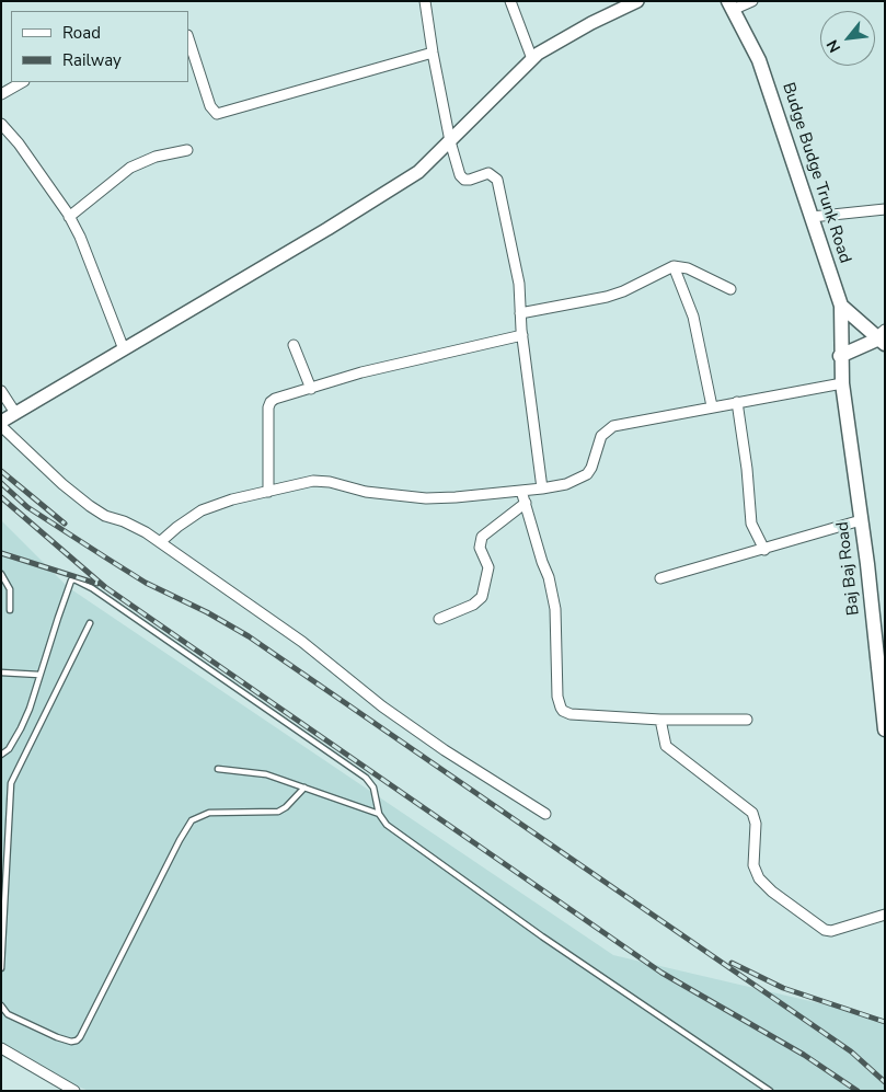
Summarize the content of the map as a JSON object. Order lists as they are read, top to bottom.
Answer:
{
  "streets": {
    "main road": ["Budge Budge Trunk Road", "Baj Baj Road"]
  },
  "crossings": [
    ["Budge Budge Trunk Road", "Baj Baj Road"]
  ],
  "legend": ["Road", "Railway"],
  "north": "bottom left"
}
